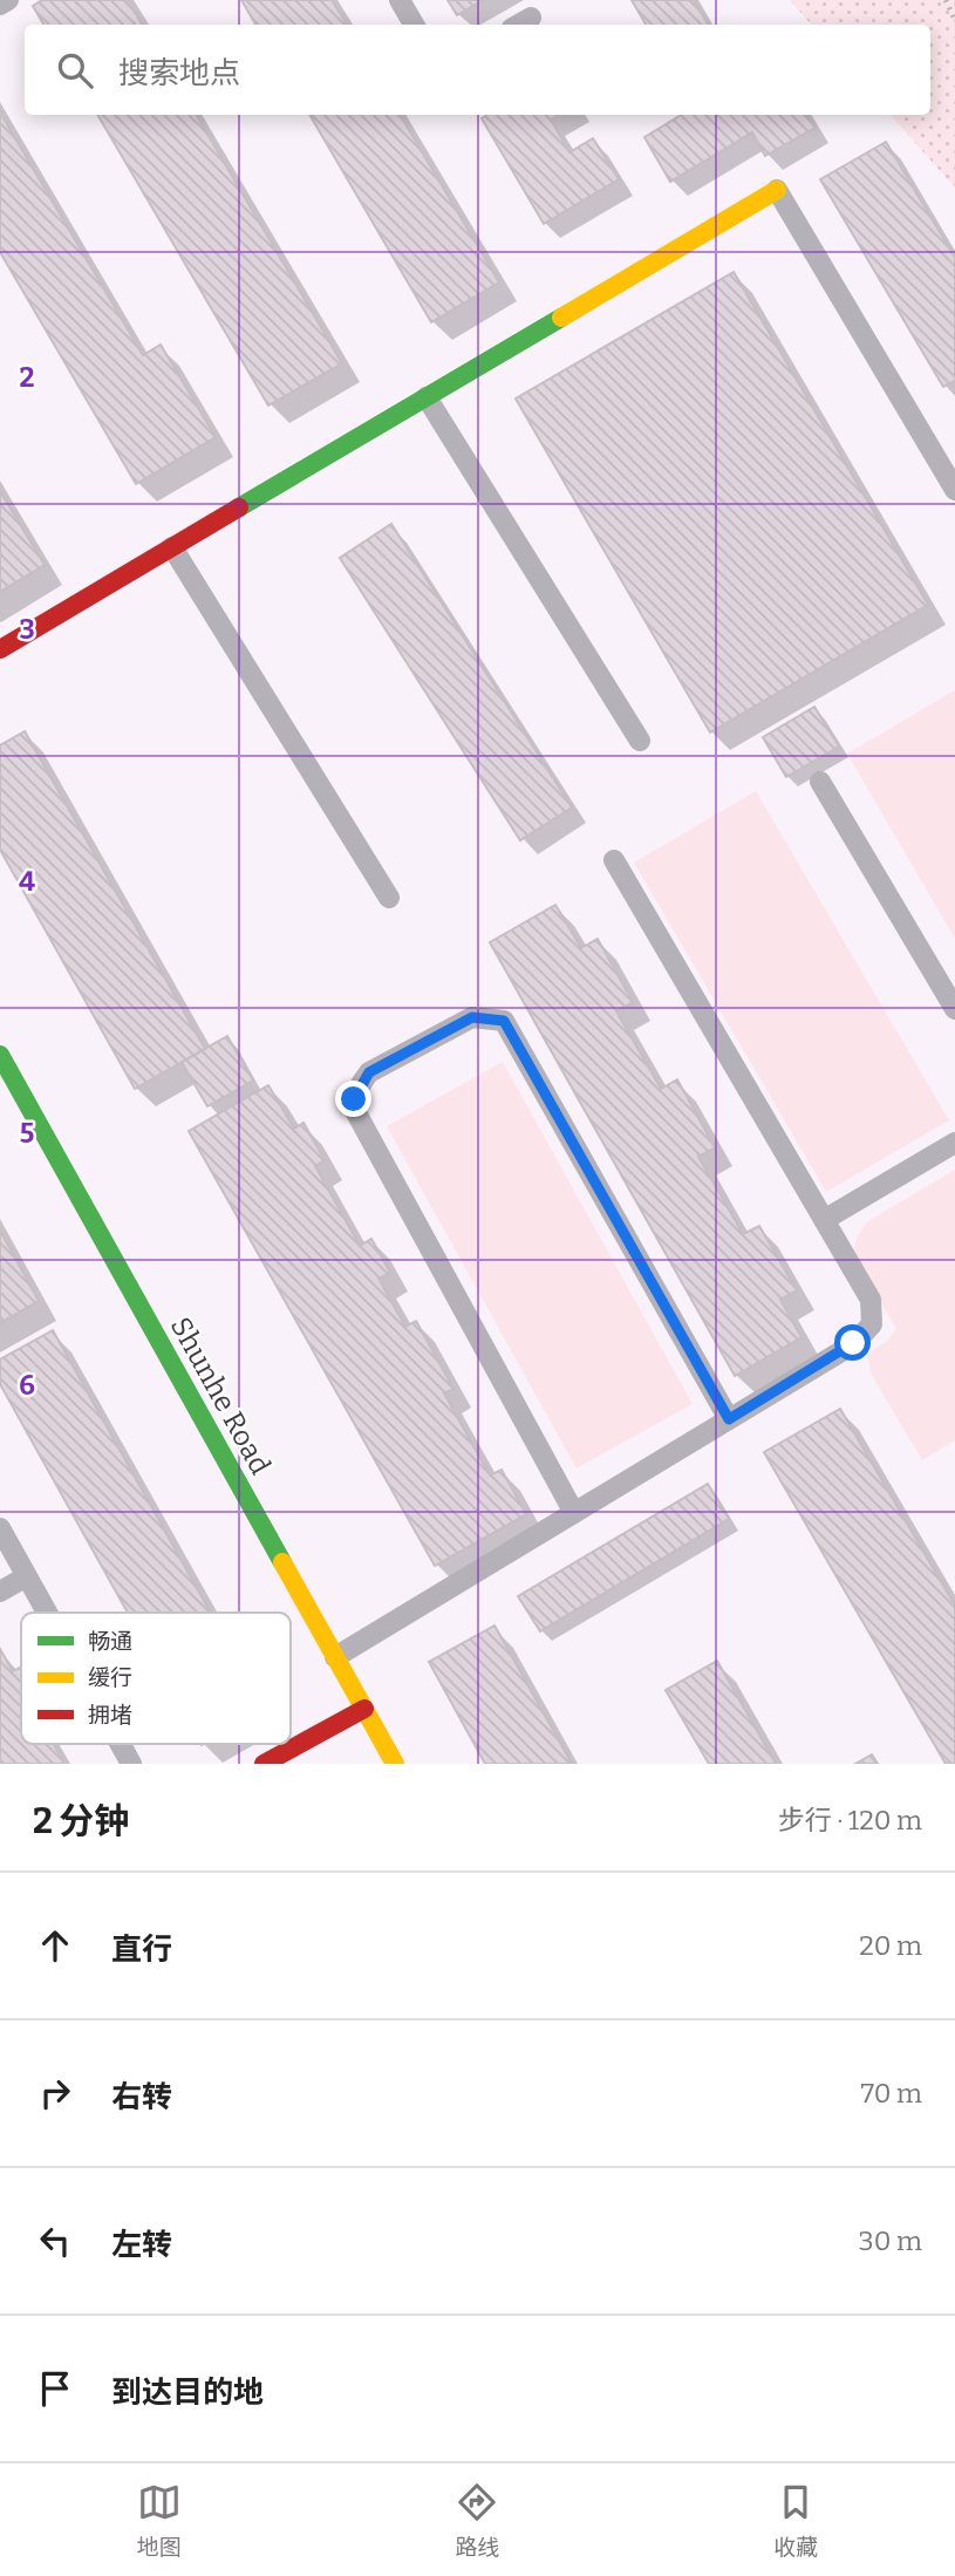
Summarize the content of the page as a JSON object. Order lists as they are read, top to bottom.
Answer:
{
  "streets": {
    "street": ["Shunhe Road"]
  },
  "legend": ["畅通", "缓行", "拥堵"],
  "page": {
    "search": "搜索地点",
    "heading": ["2 分钟", "步行 · 120 m"],
    "list": [
      ["直行", "20 m"],
      ["右转", "70 m"],
      ["左转", "30 m"],
      "到达目的地"
    ],
    "nav": ["地图", "路线", "收藏"]
  },
  "grid": {
    "rows": [
      "2",
      "3",
      "4",
      "5",
      "6"
    ]
  }
}
